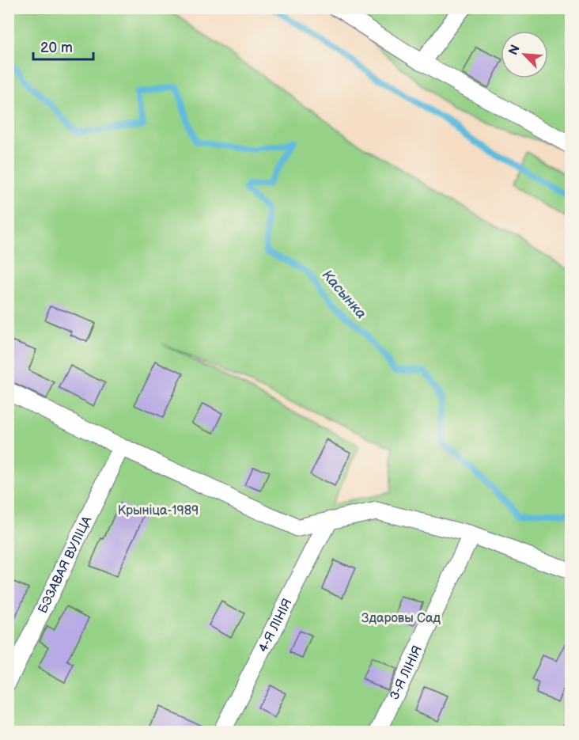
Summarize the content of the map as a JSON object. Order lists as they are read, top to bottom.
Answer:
{
  "streets": {
    "street": ["БЭЗАВАЯ ВУЛІЦА", "4-Я ЛІНІЯ", "3-Я ЛІНІЯ"]
  },
  "water": ["Касынка"],
  "parks": ["Крыніца-1989", "Здаровы Сад"],
  "scale_bar": "20 m",
  "north": "top left"
}
